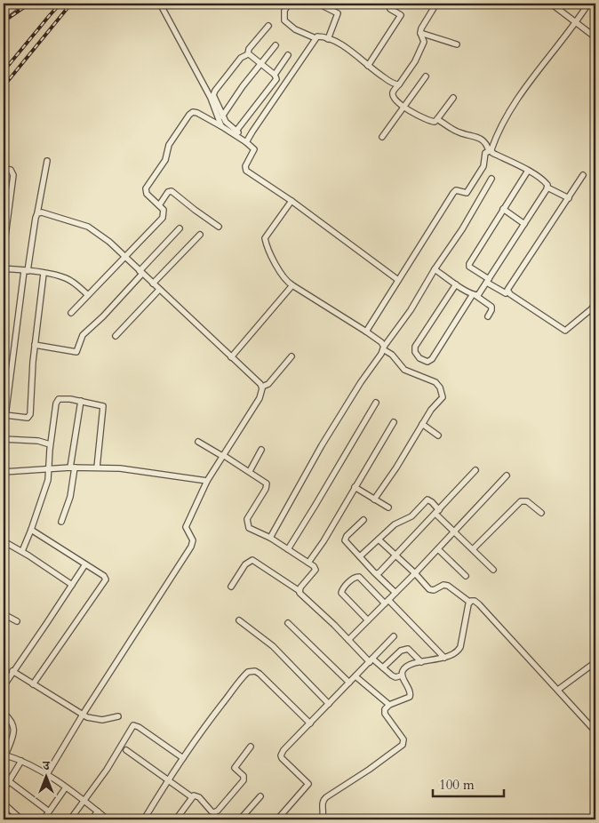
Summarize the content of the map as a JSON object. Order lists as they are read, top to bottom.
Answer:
{
  "scale_bar": "100 m",
  "north": "top"
}
